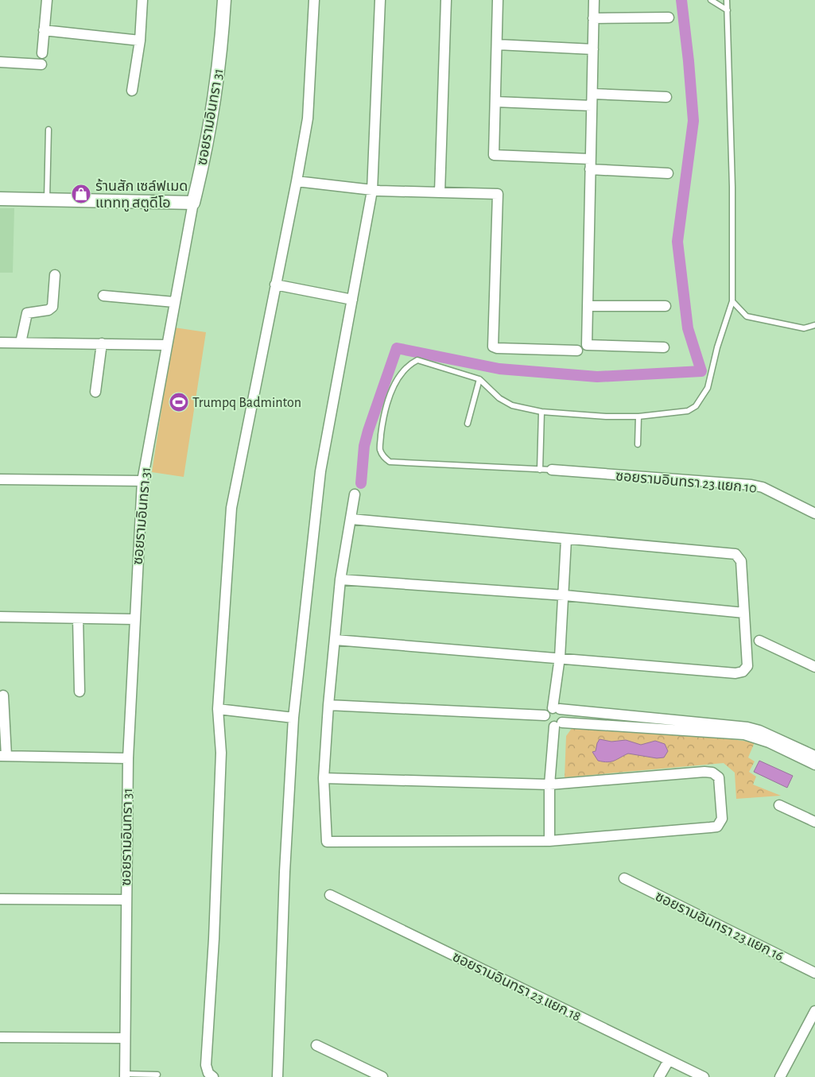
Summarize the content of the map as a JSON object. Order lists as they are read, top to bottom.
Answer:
{
  "streets": {
    "street": [
      "ซอยรามอินทรา 31",
      "ซอยรามอินทรา 23 แยก 10",
      "ซอยรามอินทรา 23 แยก 16",
      "ซอยรามอินทรา 23 แยก 18"
    ]
  },
  "places": {
    "shop": ["ร้านสัก เซล์ฟเมด แทททู สตูดีโอ"],
    "sports": ["Trumpq Badminton"]
  }
}
